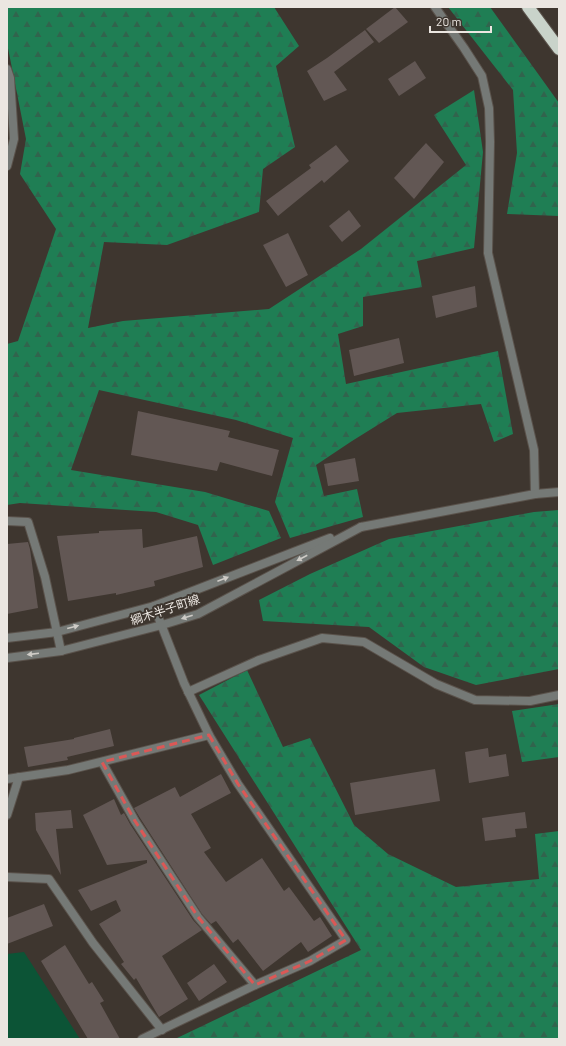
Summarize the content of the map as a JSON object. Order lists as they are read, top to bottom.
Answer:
{
  "streets": {
    "street": ["綱木半子町線"]
  },
  "scale_bar": "20 m"
}
